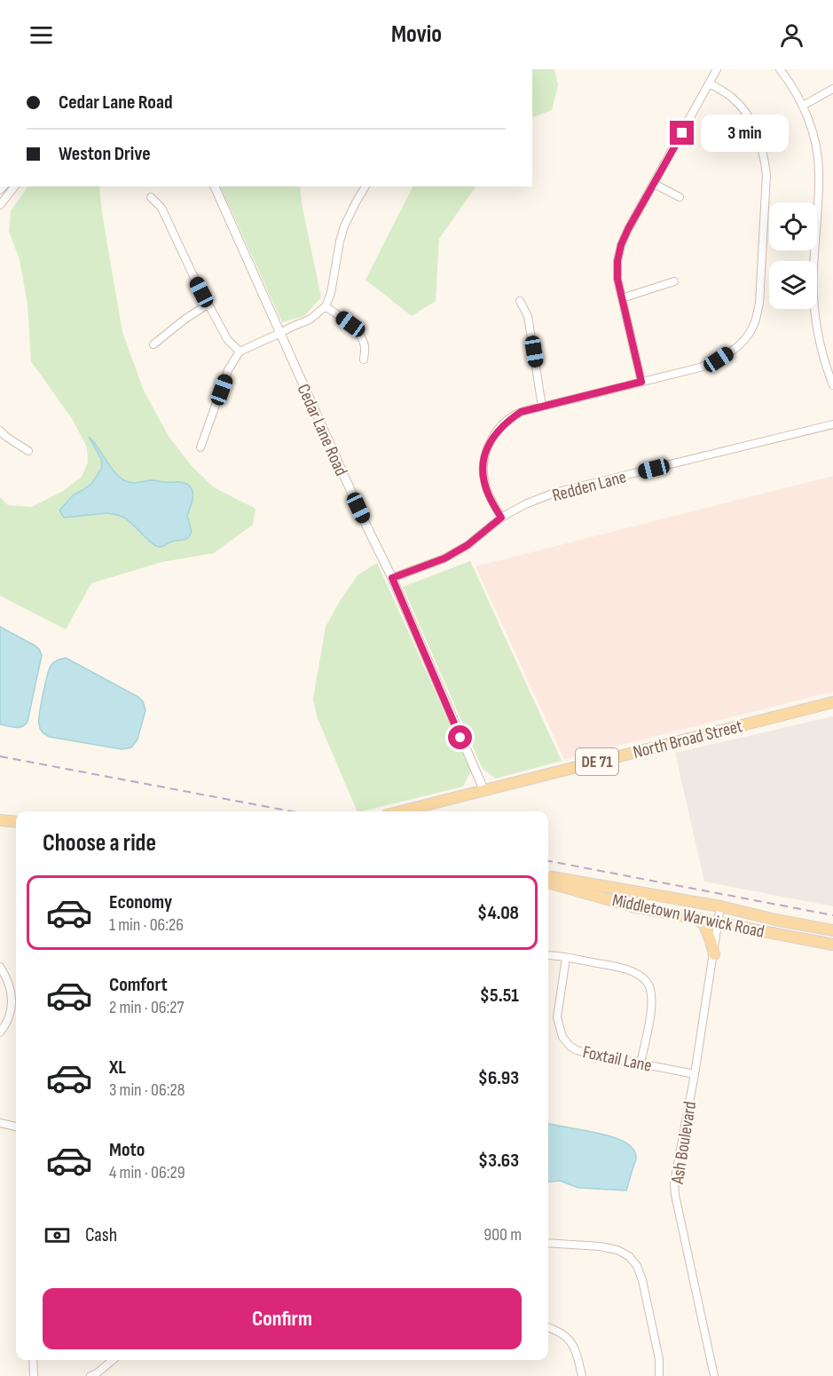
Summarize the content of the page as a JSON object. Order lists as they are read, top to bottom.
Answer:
{
  "streets": {
    "main road": ["North Broad Street", "DE 71", "Middletown Warwick Road"],
    "street": [
      "Cedar Lane Road",
      "Redden Lane",
      "Foxtail Lane",
      "Ash Boulevard"
    ]
  },
  "crossings": [
    ["Cedar Lane Road", "Redden Lane"],
    ["Cedar Lane Road", "North Broad Street"],
    ["Middletown Warwick Road", "Ash Boulevard"],
    ["Foxtail Lane", "Ash Boulevard"]
  ],
  "page": {
    "header": "Movio",
    "banner": ["Cedar Lane Road", "Weston Drive"],
    "bubble": "3 min",
    "heading": "Choose a ride",
    "list": [
      {
        "name": "Economy",
        "note": "1 min · 06:26",
        "value": "$4.08"
      },
      {
        "name": "Comfort",
        "note": "2 min · 06:27",
        "value": "$5.51"
      },
      {
        "name": "XL",
        "note": "3 min · 06:28",
        "value": "$6.93"
      },
      {
        "name": "Moto",
        "note": "4 min · 06:29",
        "value": "$3.63"
      }
    ],
    "pay": ["Cash", "900 m"],
    "buttons": "Confirm"
  }
}
